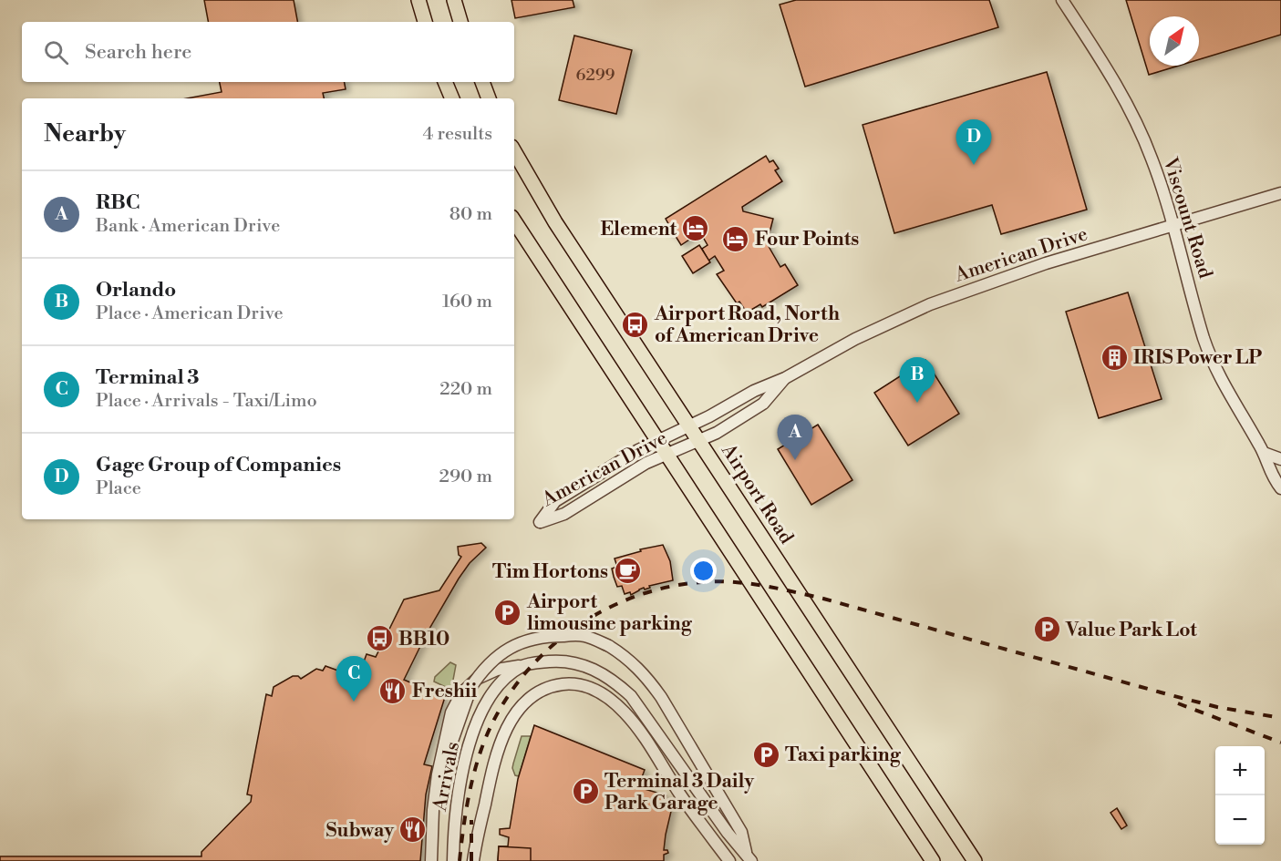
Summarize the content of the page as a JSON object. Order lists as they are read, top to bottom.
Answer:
{
  "streets": {
    "main road": ["Airport Road"],
    "street": ["Viscount Road", "American Drive", "Arrivals"]
  },
  "crossings": [
    ["Viscount Road", "American Drive"],
    ["American Drive", "Airport Road"]
  ],
  "places": {
    "hotel": ["Element", "Four Points"],
    "bus stop": ["Airport Road, North of American Drive", "BB10"],
    "building": ["IRIS Power LP"],
    "cafe": ["Tim Hortons"],
    "parking": [
      "Airport limousine parking",
      "Value Park Lot",
      "Taxi parking",
      "Terminal 3 Daily Park Garage"
    ],
    "restaurant": ["Freshii", "Subway"]
  },
  "house_numbers": ["6299"],
  "north": "top right",
  "page": {
    "search": "Search here",
    "heading": ["Nearby", "4 results"],
    "pins": [
      "D",
      "B",
      "A",
      "C"
    ],
    "list": [
      {
        "mark": "A",
        "name": "RBC",
        "note": "Bank · American Drive",
        "value": "80 m"
      },
      {
        "mark": "B",
        "name": "Orlando",
        "note": "Place · American Drive",
        "value": "160 m"
      },
      {
        "mark": "C",
        "name": "Terminal 3",
        "note": "Place · Arrivals - Taxi/Limo",
        "value": "220 m"
      },
      {
        "mark": "D",
        "name": "Gage Group of Companies",
        "note": "Place",
        "value": "290 m"
      }
    ],
    "map_buttons": ["+", "−"]
  }
}
